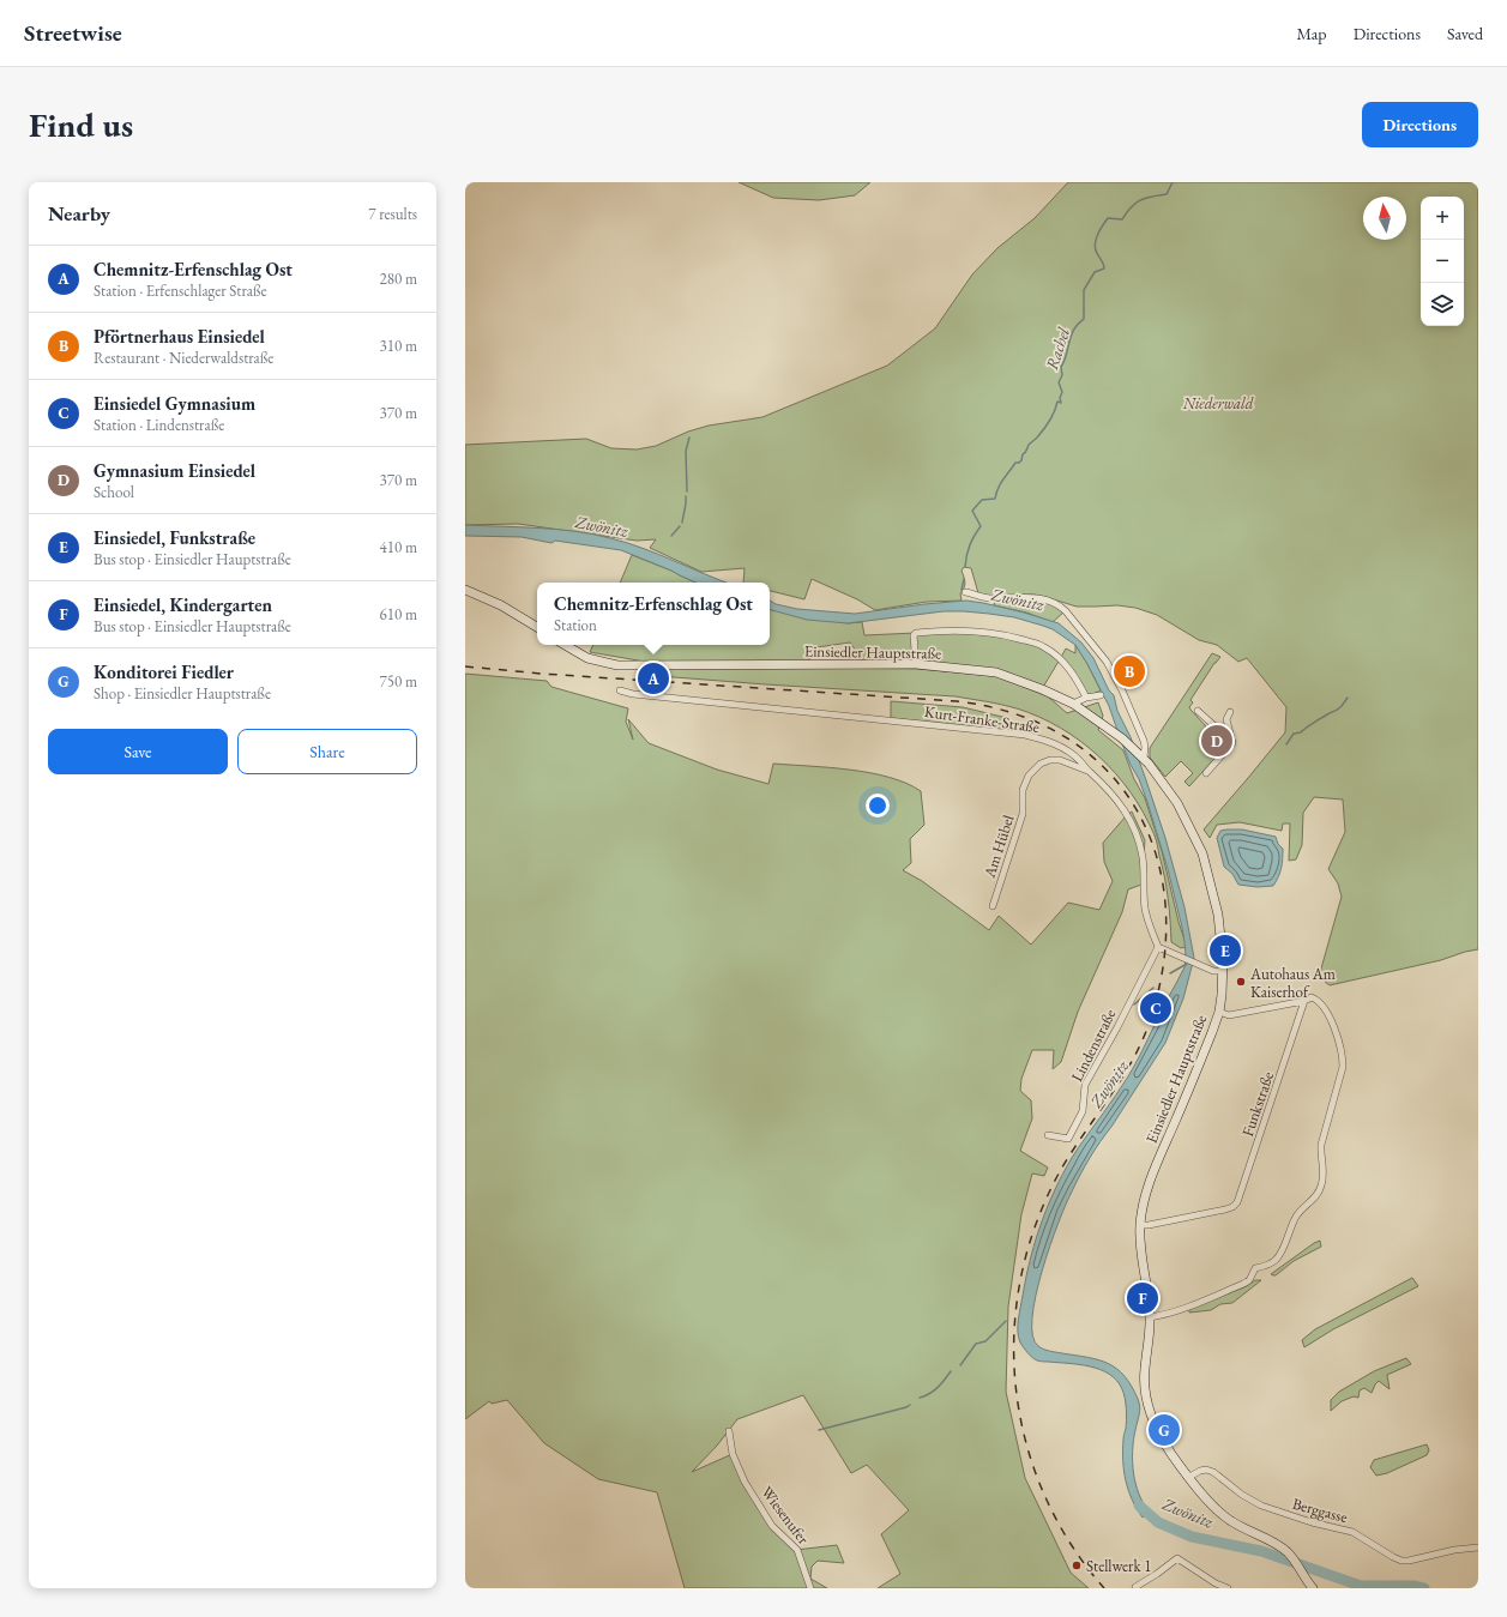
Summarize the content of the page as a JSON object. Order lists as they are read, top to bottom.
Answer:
{
  "streets": {
    "main road": ["Einsiedler Hauptstraße"],
    "street": [
      "Kurt-Franke-Straße",
      "Am Hübel",
      "Lindenstraße",
      "Funkstraße",
      "Berggasse",
      "Wiesenufer"
    ]
  },
  "crossings": [
    ["Einsiedler Hauptstraße", "Funkstraße"],
    ["Einsiedler Hauptstraße", "Berggasse"],
    ["Kurt-Franke-Straße", "Am Hübel"],
    ["Kurt-Franke-Straße", "Lindenstraße"]
  ],
  "water": ["Rachel", "Zwönitz"],
  "parks": ["Niederwald"],
  "places": ["Autohaus Am Kaiserhof", "Stellwerk 1"],
  "north": "top",
  "page": {
    "header": "Streetwise",
    "nav": ["Map", "Directions", "Saved"],
    "buttons": [
      "Directions",
      ["Save", "Share"]
    ],
    "title": "Find us",
    "heading": ["Nearby", "7 results"],
    "map_buttons": ["+", "−"],
    "list": [
      {
        "mark": "A",
        "name": "Chemnitz-Erfenschlag Ost",
        "note": "Station · Erfenschlager Straße",
        "value": "280 m"
      },
      {
        "mark": "B",
        "name": "Pförtnerhaus Einsiedel",
        "note": "Restaurant · Niederwaldstraße",
        "value": "310 m"
      },
      {
        "mark": "C",
        "name": "Einsiedel Gymnasium",
        "note": "Station · Lindenstraße",
        "value": "370 m"
      },
      {
        "mark": "D",
        "name": "Gymnasium Einsiedel",
        "note": "School",
        "value": "370 m"
      },
      {
        "mark": "E",
        "name": "Einsiedel, Funkstraße",
        "note": "Bus stop · Einsiedler Hauptstraße",
        "value": "410 m"
      },
      {
        "mark": "F",
        "name": "Einsiedel, Kindergarten",
        "note": "Bus stop · Einsiedler Hauptstraße",
        "value": "610 m"
      },
      {
        "mark": "G",
        "name": "Konditorei Fiedler",
        "note": "Shop · Einsiedler Hauptstraße",
        "value": "750 m"
      }
    ],
    "popup": ["Chemnitz-Erfenschlag Ost", "Station"],
    "pins": [
      "B",
      "A",
      "D",
      "E",
      "C",
      "F",
      "G"
    ]
  }
}
